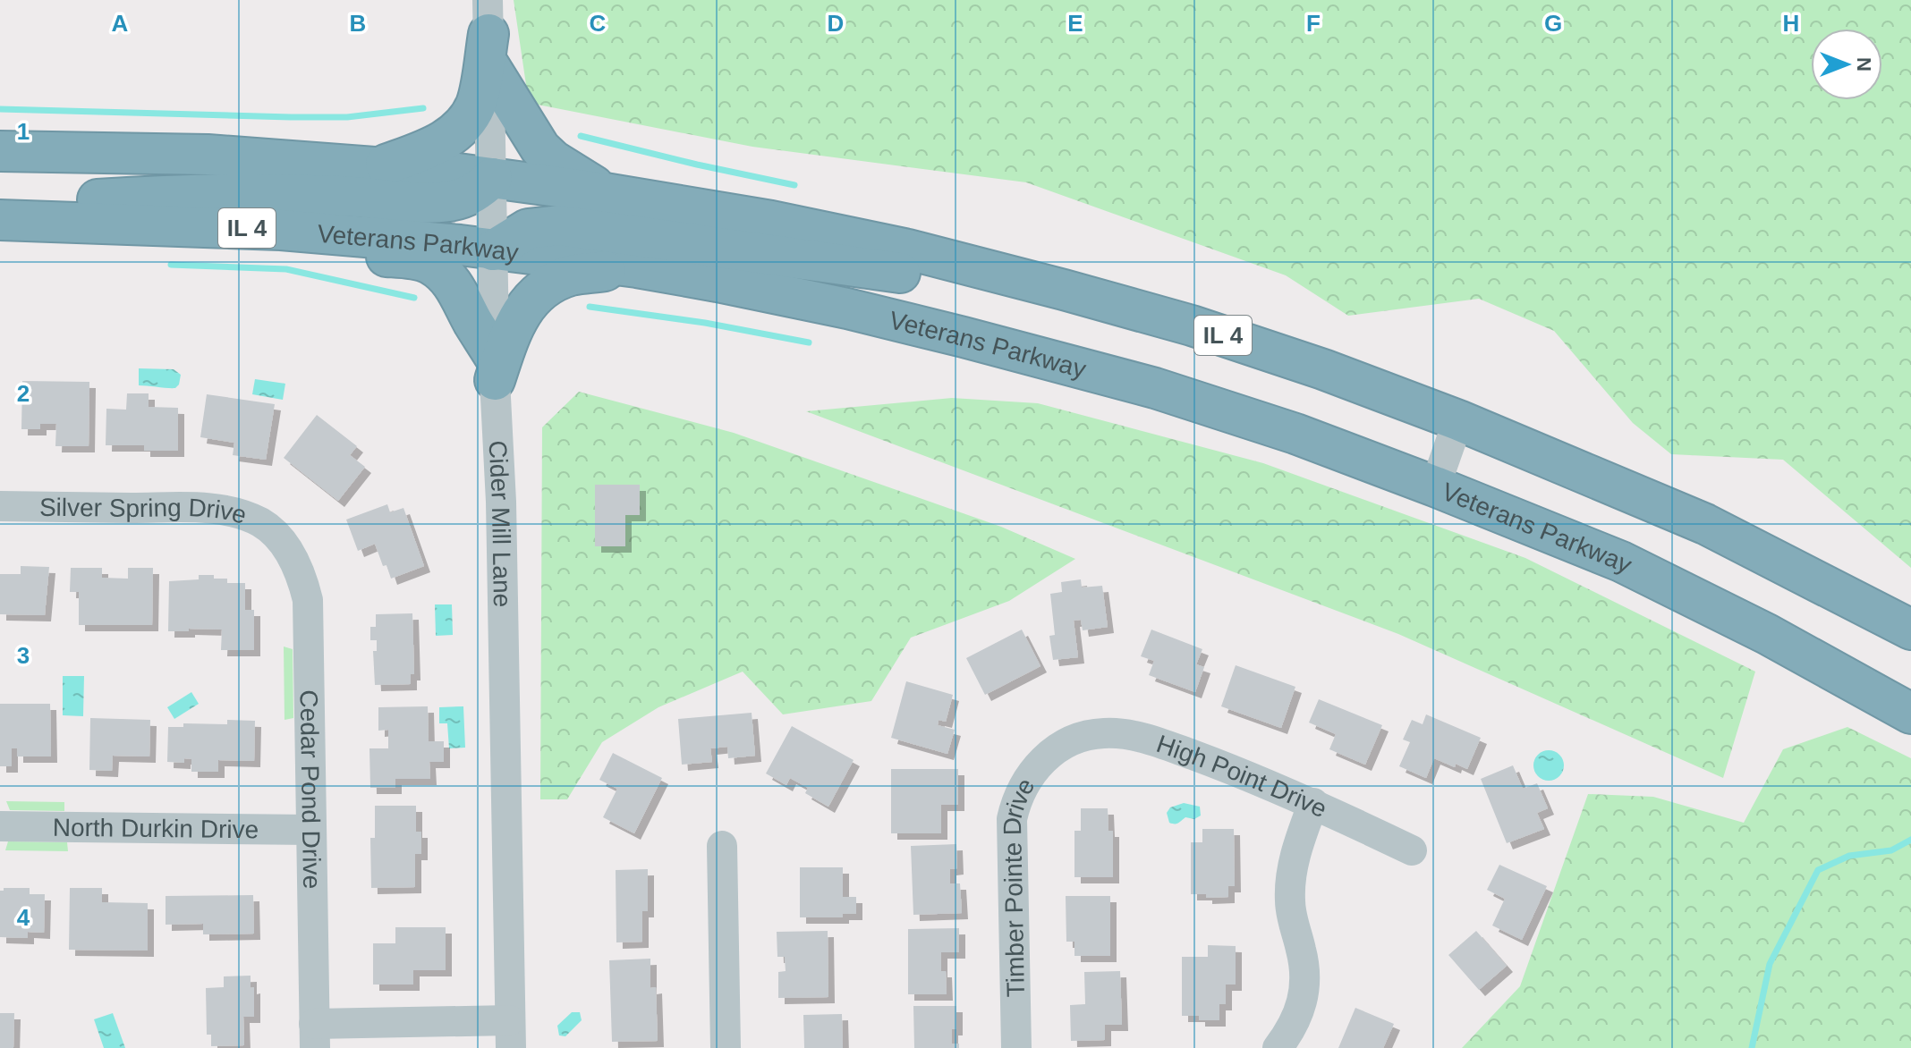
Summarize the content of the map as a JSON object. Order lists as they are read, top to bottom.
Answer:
{
  "streets": {
    "highway": ["IL 4", "Veterans Parkway"],
    "street": [
      "Silver Spring Drive",
      "Cider Mill Lane",
      "High Point Drive",
      "Cedar Pond Drive",
      "North Durkin Drive",
      "Timber Pointe Drive"
    ]
  },
  "crossings": [
    ["IL 4", "Cider Mill Lane"],
    ["Veterans Parkway", "Cider Mill Lane"],
    ["Silver Spring Drive", "Cedar Pond Drive"],
    ["High Point Drive", "Timber Pointe Drive"],
    ["Cedar Pond Drive", "North Durkin Drive"]
  ],
  "north": "right",
  "grid": {
    "columns": [
      "A",
      "B",
      "C",
      "D",
      "E",
      "F",
      "G",
      "H"
    ],
    "rows": [
      "1",
      "2",
      "3",
      "4"
    ]
  }
}
